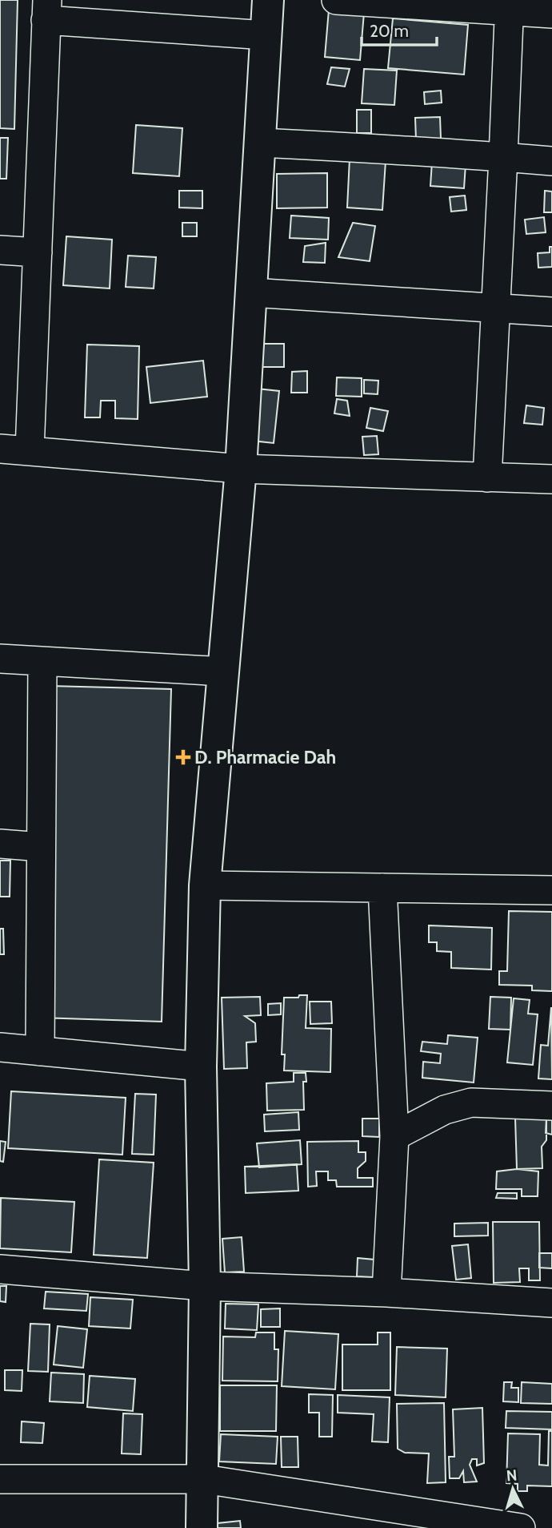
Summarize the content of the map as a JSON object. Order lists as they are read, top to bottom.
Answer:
{
  "places": {
    "health": ["D. Pharmacie Dah"]
  },
  "scale_bar": "20 m",
  "north": "top"
}
